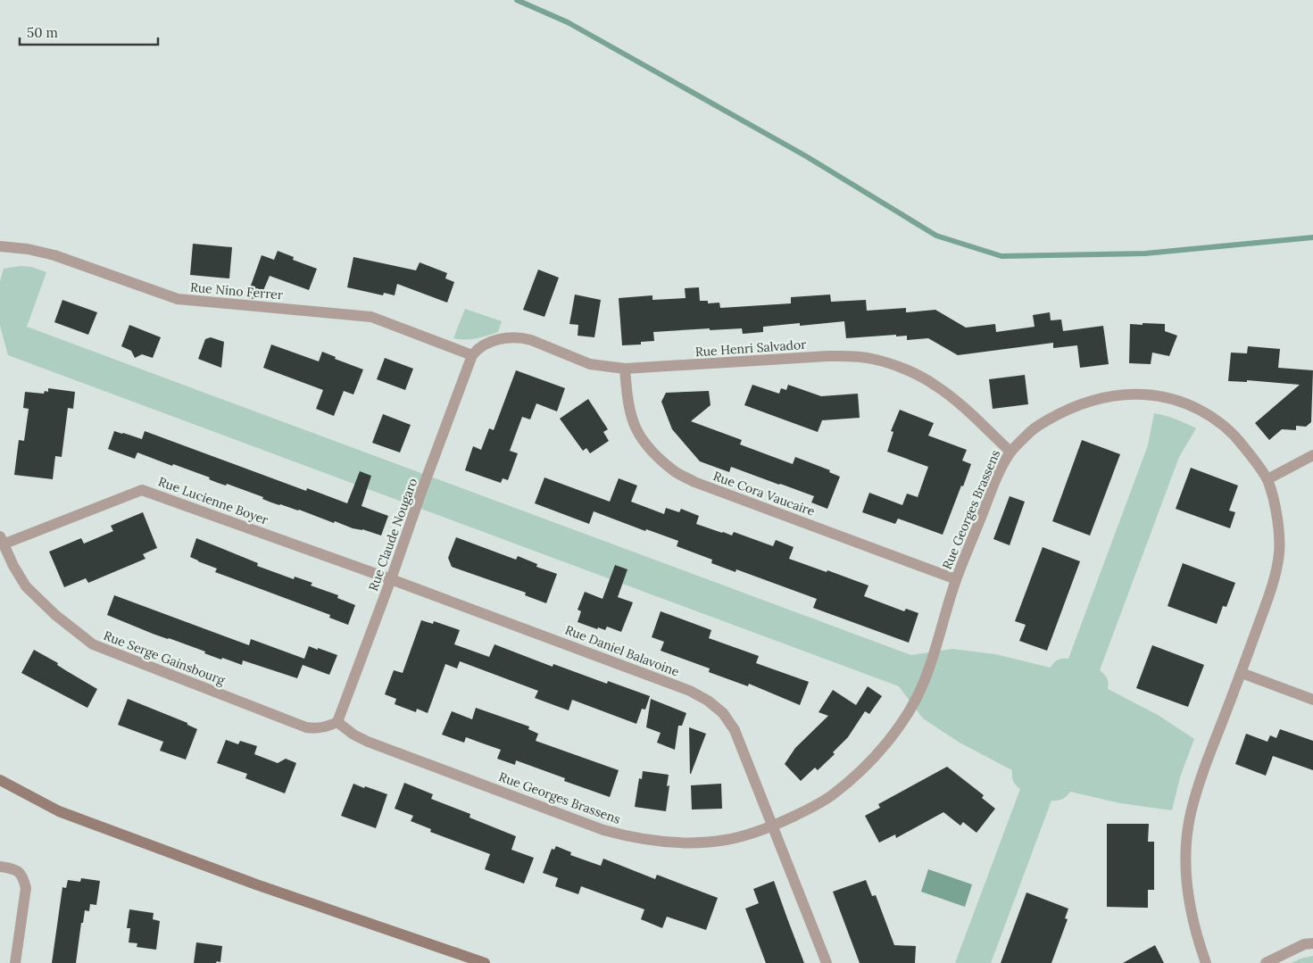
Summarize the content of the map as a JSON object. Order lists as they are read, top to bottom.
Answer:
{
  "streets": {
    "street": [
      "Rue Nino Ferrer",
      "Rue Henri Salvador",
      "Rue Cora Vaucaire",
      "Rue Lucienne Boyer",
      "Rue Georges Brassens",
      "Rue Claude Nougaro",
      "Rue Daniel Balavoine",
      "Rue Serge Gainsbourg"
    ]
  },
  "crossings": [
    ["Rue Nino Ferrer", "Rue Henri Salvador"],
    ["Rue Nino Ferrer", "Rue Claude Nougaro"],
    ["Rue Henri Salvador", "Rue Cora Vaucaire"],
    ["Rue Henri Salvador", "Rue Georges Brassens"],
    ["Rue Henri Salvador", "Rue Claude Nougaro"],
    ["Rue Cora Vaucaire", "Rue Georges Brassens"],
    ["Rue Lucienne Boyer", "Rue Claude Nougaro"],
    ["Rue Lucienne Boyer", "Rue Daniel Balavoine"],
    ["Rue Lucienne Boyer", "Rue Serge Gainsbourg"],
    ["Rue Georges Brassens", "Rue Claude Nougaro"],
    ["Rue Georges Brassens", "Rue Daniel Balavoine"],
    ["Rue Georges Brassens", "Rue Serge Gainsbourg"],
    ["Rue Claude Nougaro", "Rue Daniel Balavoine"],
    ["Rue Claude Nougaro", "Rue Serge Gainsbourg"]
  ],
  "scale_bar": "50 m"
}
